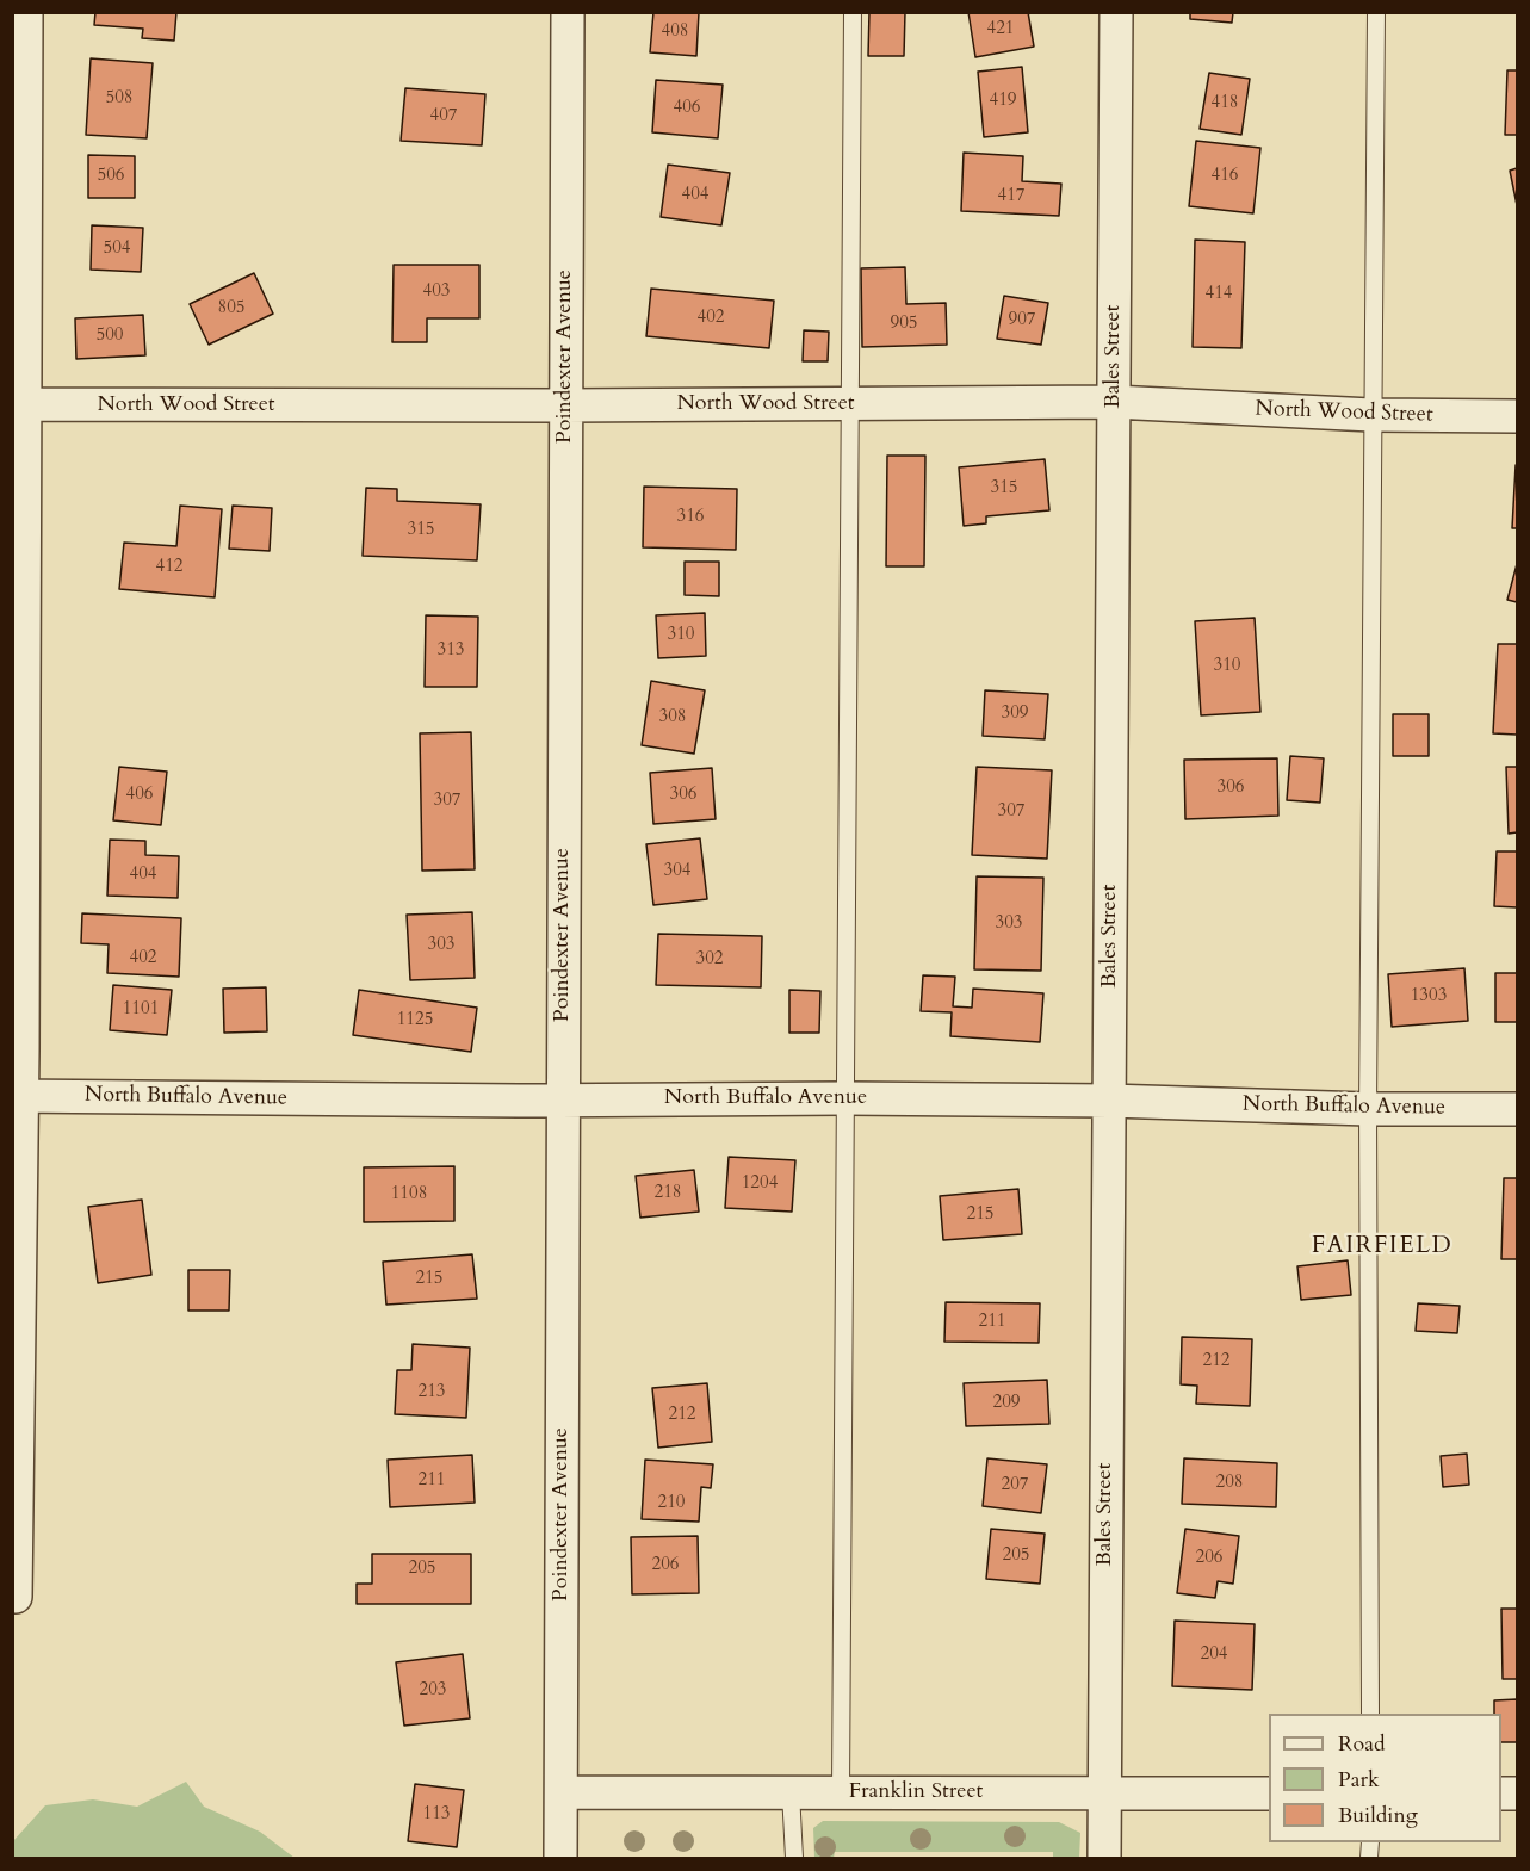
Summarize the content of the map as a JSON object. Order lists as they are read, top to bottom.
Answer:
{
  "streets": {
    "street": [
      "Poindexter Avenue",
      "Bales Street",
      "North Wood Street",
      "North Buffalo Avenue",
      "Franklin Street"
    ]
  },
  "crossings": [
    ["Poindexter Avenue", "North Wood Street"],
    ["Poindexter Avenue", "North Buffalo Avenue"],
    ["Poindexter Avenue", "Franklin Street"],
    ["Bales Street", "North Wood Street"],
    ["Bales Street", "North Buffalo Avenue"],
    ["Bales Street", "Franklin Street"]
  ],
  "districts": ["FAIRFIELD"],
  "house_numbers": [
    "421",
    "408",
    "508",
    "419",
    "418",
    "406",
    "407",
    "506",
    "416",
    "404",
    "417",
    "504",
    "403",
    "414",
    "805",
    "402",
    "907",
    "905",
    "500",
    "315",
    "316",
    "315",
    "412",
    "310",
    "313",
    "310",
    "309",
    "308",
    "306",
    "406",
    "306",
    "307",
    "307",
    "304",
    "404",
    "303",
    "303",
    "402",
    "302",
    "1303",
    "1101",
    "1125",
    "1204",
    "218",
    "1108",
    "215",
    "215",
    "211",
    "212",
    "213",
    "209",
    "212",
    "211",
    "208",
    "207",
    "210",
    "205",
    "206",
    "206",
    "205",
    "204",
    "203",
    "113"
  ],
  "legend": ["Road", "Park", "Building"]
}
